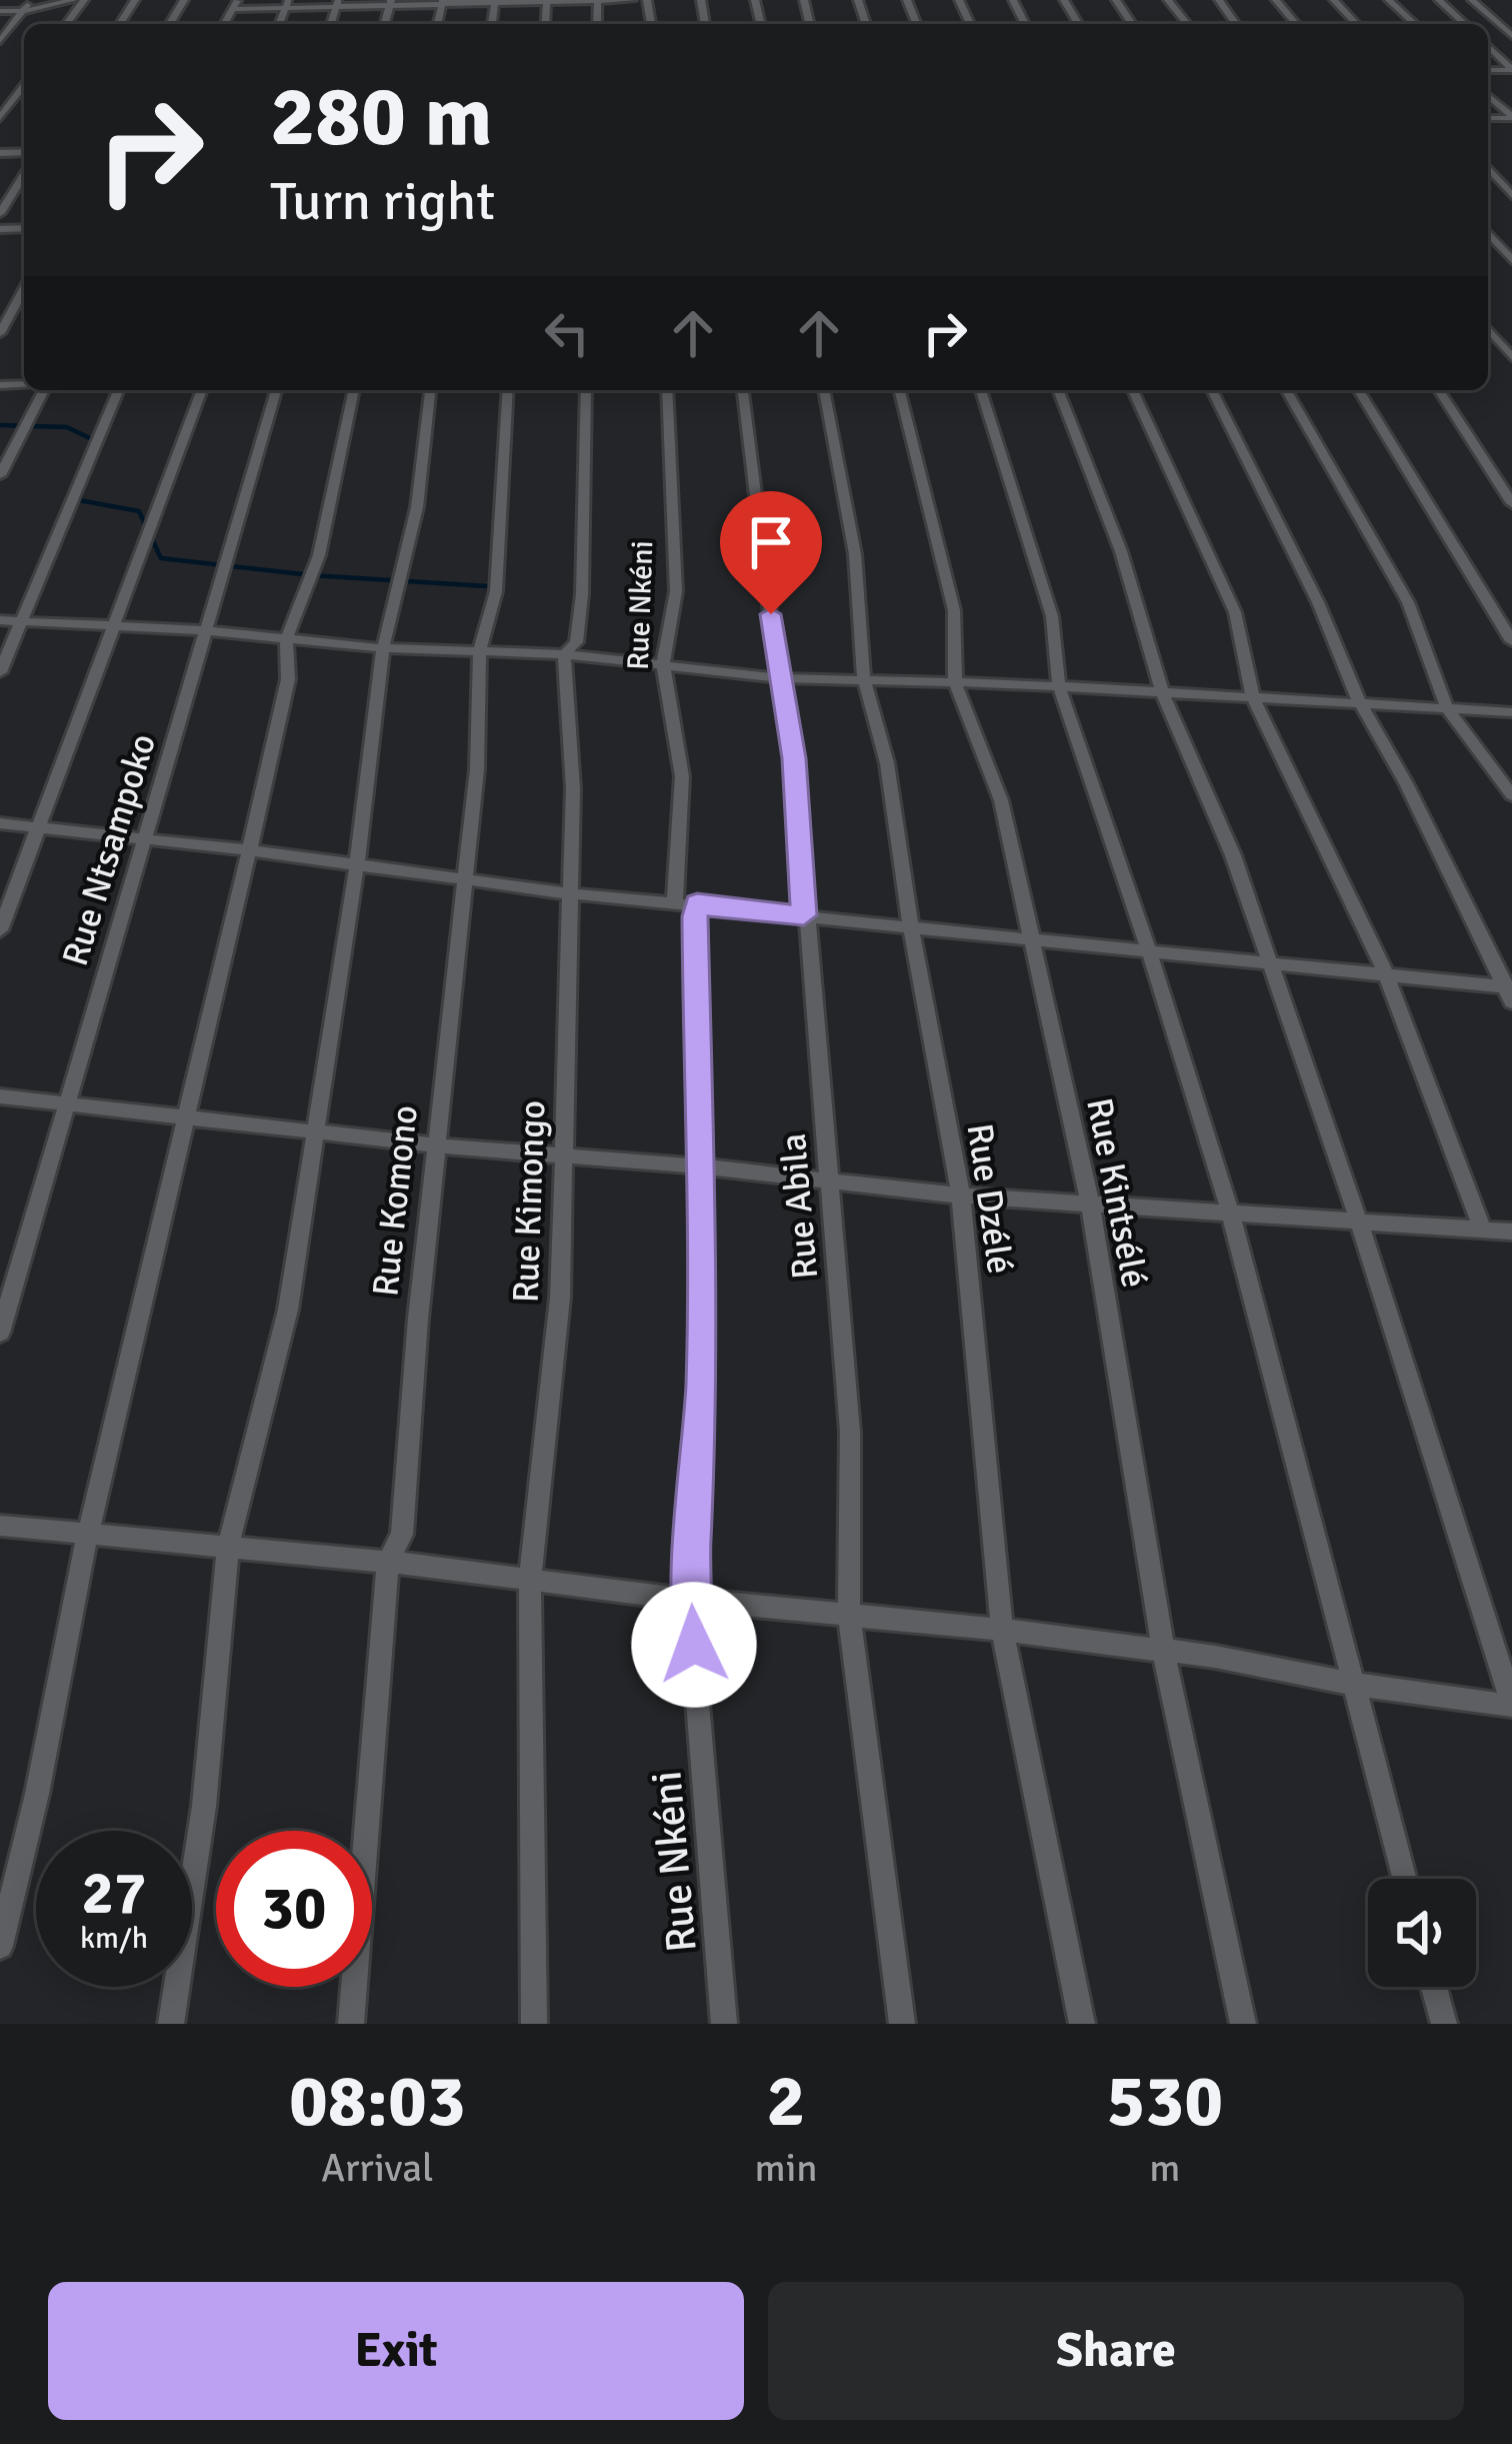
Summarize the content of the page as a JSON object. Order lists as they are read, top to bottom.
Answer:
{
  "streets": {
    "street": [
      "Rue Nkéni",
      "Rue Ntsampoko",
      "Rue Kintsélé",
      "Rue Dzélé",
      "Rue Komono",
      "Rue Kimongo",
      "Rue Abila"
    ]
  },
  "page": {
    "turn": ["280 m", "Turn right"],
    "speed": "27 km/h",
    "limit": "30",
    "eta": [
      "08:03",
      "Arrival",
      "2",
      "min",
      "530",
      "m"
    ],
    "buttons": ["Exit", "Share"]
  }
}
